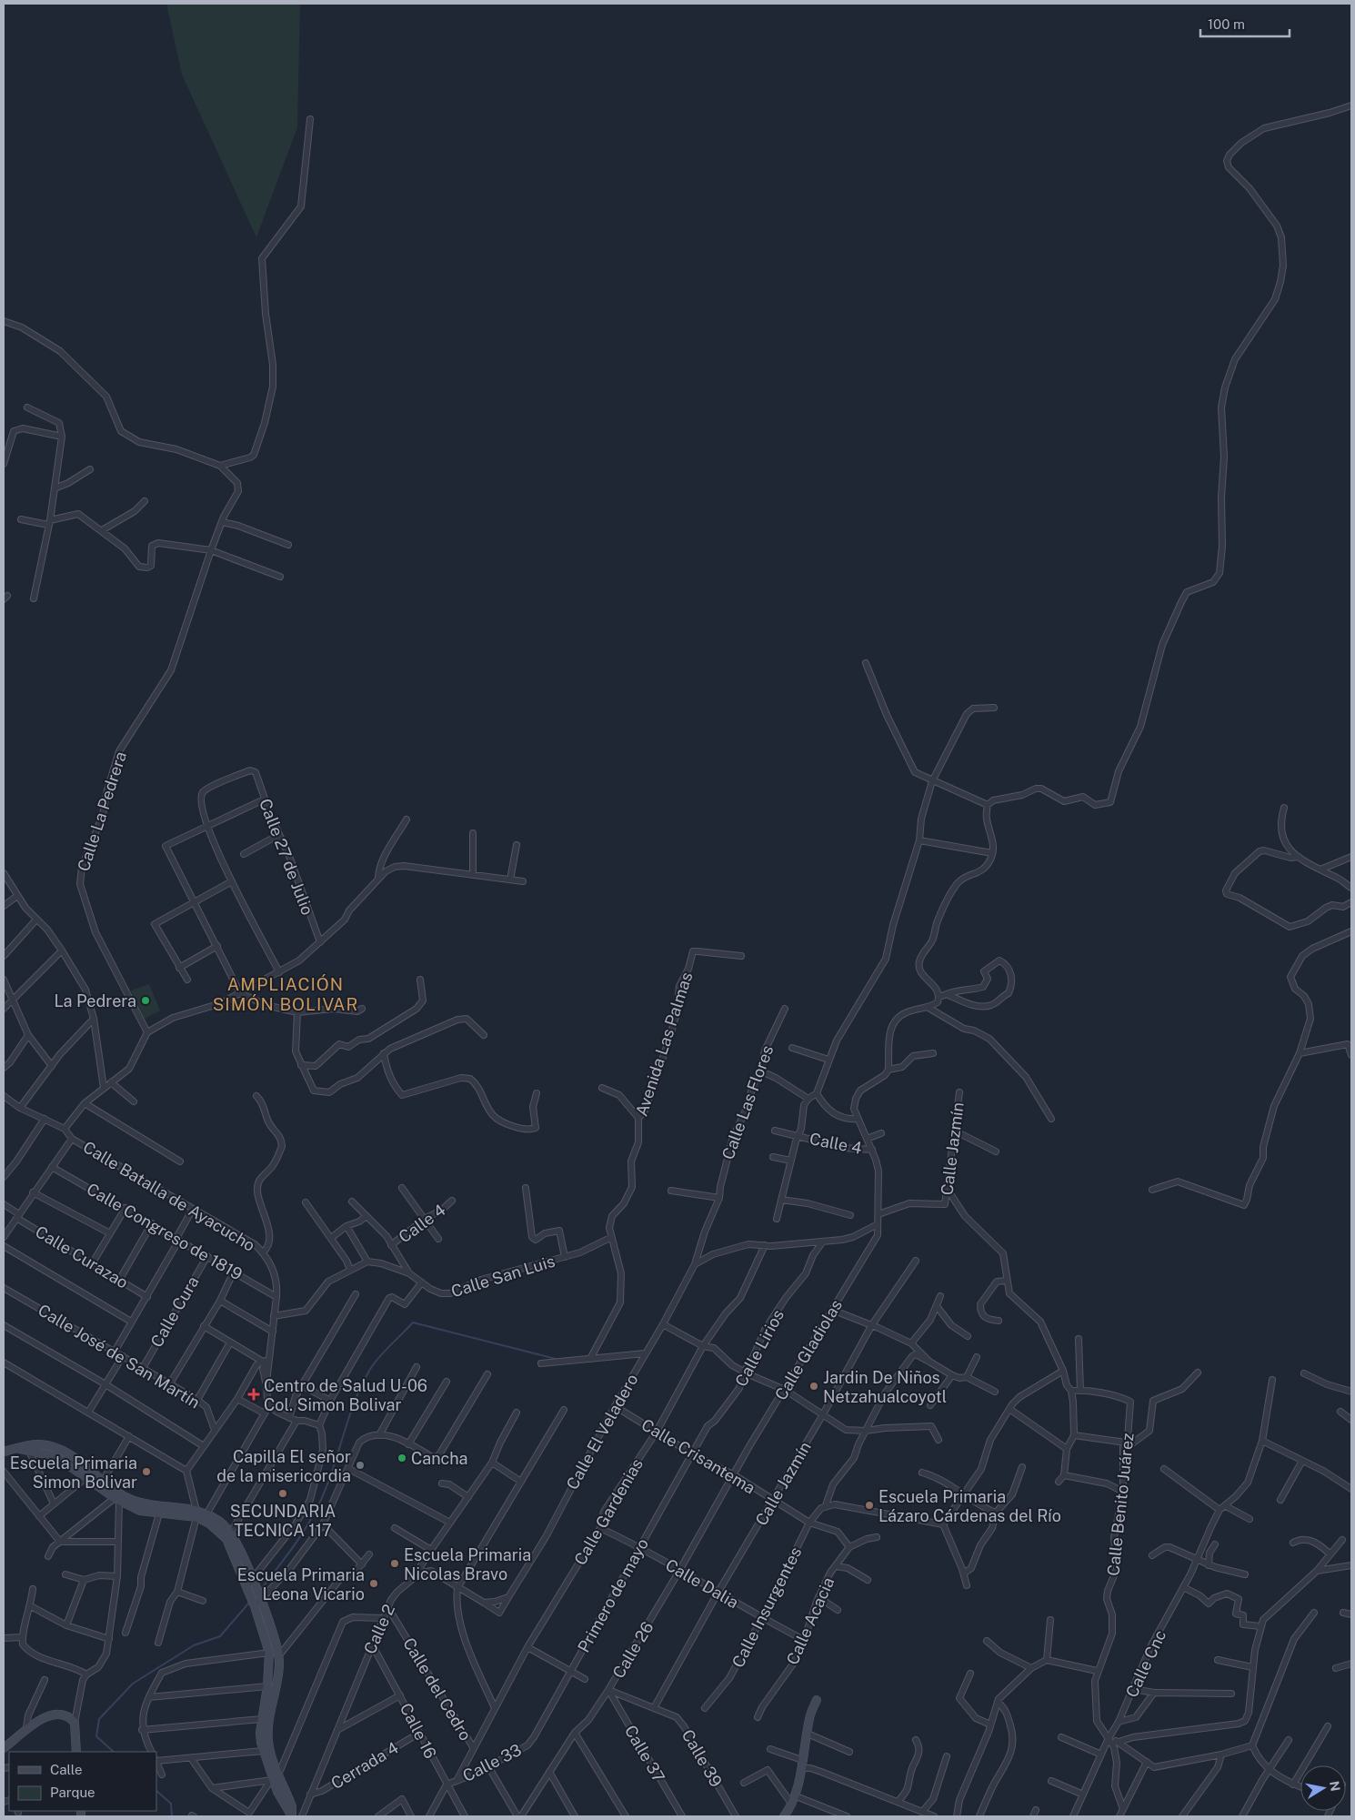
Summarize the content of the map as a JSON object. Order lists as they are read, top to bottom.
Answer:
{
  "streets": {
    "street": [
      "Calle La Pedrera",
      "Calle 27 de Julio",
      "Avenida Las Palmas",
      "Calle Las Flores",
      "Calle 4",
      "Calle Jazmín",
      "Calle Batalla de Ayacucho",
      "Calle Congreso de 1819",
      "Calle Curazao",
      "Calle San Luis",
      "Calle Cura",
      "Calle Lirios",
      "Calle Gladiolas",
      "Calle José de San Martín",
      "Calle El Veladero",
      "Calle Crisantema",
      "Calle Benito Juárez",
      "Calle Gardenias",
      "Calle Dalia",
      "Primero de mayo",
      "Calle Insurgentes",
      "Calle Acacia",
      "Calle 2",
      "Calle 26",
      "Calle Cnc",
      "Calle del Cedro",
      "Calle 16",
      "Calle 37",
      "Calle 39",
      "Calle 33",
      "Cerrada 4"
    ]
  },
  "crossings": [
    ["Avenida Las Palmas", "Calle San Luis"],
    ["Calle Las Flores", "Calle El Veladero"],
    ["Calle 4", "Calle San Luis"],
    ["Calle 4", "Calle Gladiolas"],
    ["Calle Jazmín", "Calle Gladiolas"],
    ["Calle Jazmín", "Calle Crisantema"],
    ["Calle Jazmín", "Calle Dalia"],
    ["Calle Jazmín", "Calle 39"],
    ["Calle Batalla de Ayacucho", "Calle Congreso de 1819"],
    ["Calle Batalla de Ayacucho", "Calle Curazao"],
    ["Calle Congreso de 1819", "Calle Cura"],
    ["Calle Cura", "Calle José de San Martín"],
    ["Calle Lirios", "Calle Crisantema"],
    ["Calle Lirios", "Primero de mayo"],
    ["Calle Gladiolas", "Calle Crisantema"],
    ["Calle Gladiolas", "Calle 26"],
    ["Calle El Veladero", "Calle Crisantema"],
    ["Calle Crisantema", "Calle Gardenias"],
    ["Calle Crisantema", "Primero de mayo"],
    ["Calle Crisantema", "Calle Insurgentes"],
    ["Calle Crisantema", "Calle Acacia"],
    ["Calle Crisantema", "Calle 26"],
    ["Calle Benito Juárez", "Calle Cnc"],
    ["Calle Gardenias", "Calle Dalia"],
    ["Calle Gardenias", "Calle del Cedro"],
    ["Calle Gardenias", "Calle 33"],
    ["Calle Dalia", "Primero de mayo"],
    ["Calle Dalia", "Calle Insurgentes"],
    ["Calle Dalia", "Calle Acacia"],
    ["Calle Dalia", "Calle 26"],
    ["Primero de mayo", "Calle 33"],
    ["Calle 2", "Calle del Cedro"],
    ["Calle 2", "Calle 16"],
    ["Calle 2", "Cerrada 4"],
    ["Calle 26", "Calle 37"],
    ["Calle 26", "Calle 39"],
    ["Calle 16", "Calle 33"],
    ["Calle 16", "Cerrada 4"],
    ["Calle 37", "Calle 39"]
  ],
  "districts": ["AMPLIACIÓN SIMÓN BOLIVAR"],
  "places": {
    "other": [
      "La Pedrera",
      "Jardin De Niños Netzahualcoyotl",
      "Cancha",
      "Capilla El señor de la misericordia",
      "Escuela Primaria Simon Bolivar",
      "SECUNDARIA TECNICA 117",
      "Escuela Primaria Lázaro Cárdenas del Río",
      "Escuela Primaria Nicolas Bravo",
      "Escuela Primaria Leona Vicario"
    ],
    "health": ["Centro de Salud U-06 Col. Simon Bolivar"]
  },
  "legend": ["Calle", "Parque"],
  "scale_bar": "100 m",
  "north": "right"
}
